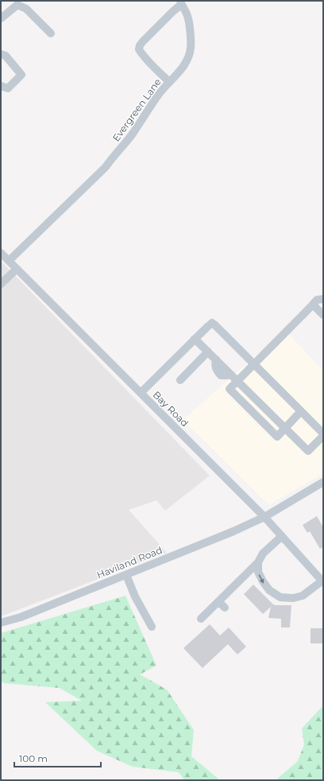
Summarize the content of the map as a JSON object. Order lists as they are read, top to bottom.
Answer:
{
  "streets": {
    "street": ["Evergreen Lane", "Bay Road", "Haviland Road"]
  },
  "crossings": [
    ["Evergreen Lane", "Bay Road"],
    ["Bay Road", "Haviland Road"]
  ],
  "scale_bar": "100 m"
}
